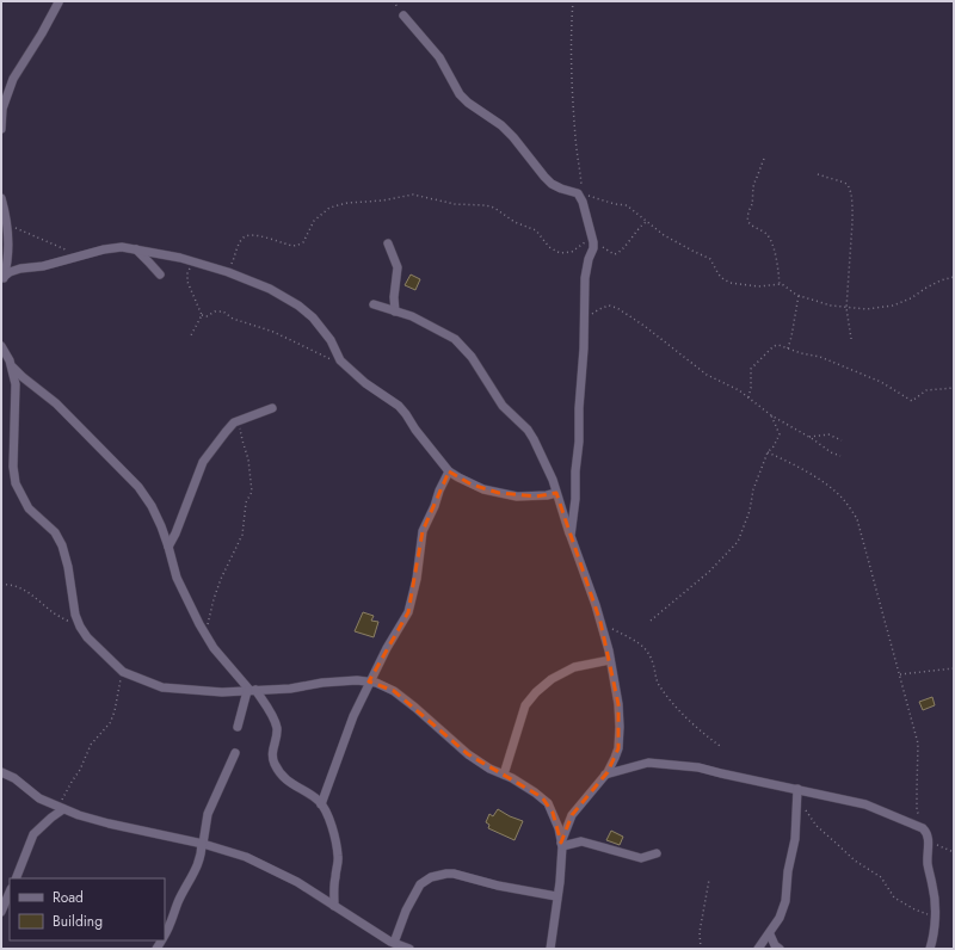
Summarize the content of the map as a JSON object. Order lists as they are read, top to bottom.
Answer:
{
  "legend": ["Road", "Building"]
}
